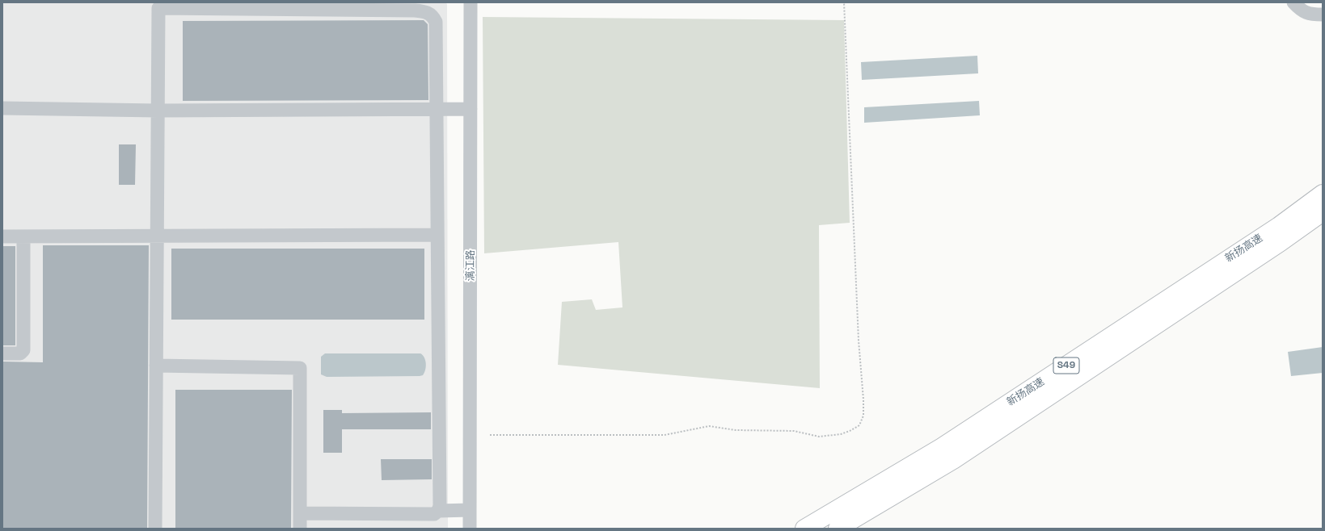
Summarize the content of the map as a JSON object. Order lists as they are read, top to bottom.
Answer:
{
  "streets": {
    "highway": ["新扬高速", "S49"],
    "street": ["漓江路"]
  }
}
